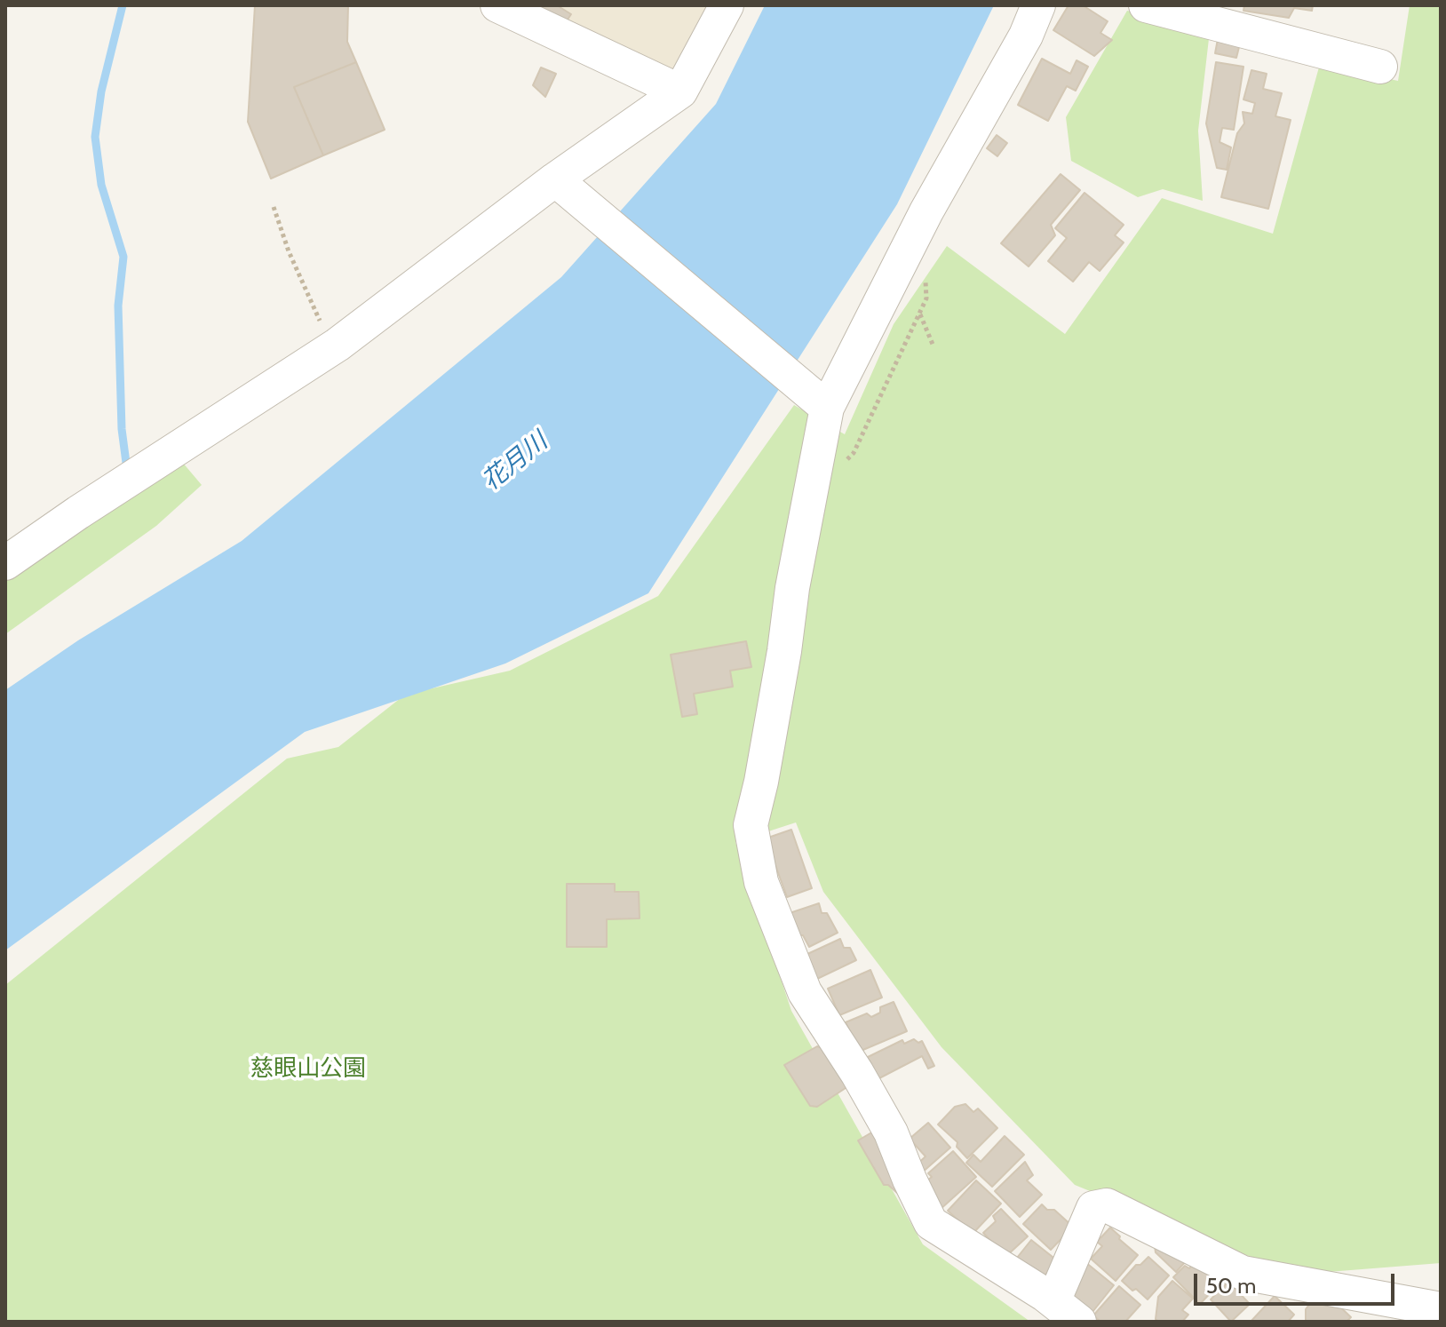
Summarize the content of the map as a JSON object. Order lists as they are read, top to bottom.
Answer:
{
  "water": ["花月川"],
  "parks": ["慈眼山公園"],
  "scale_bar": "50 m"
}
